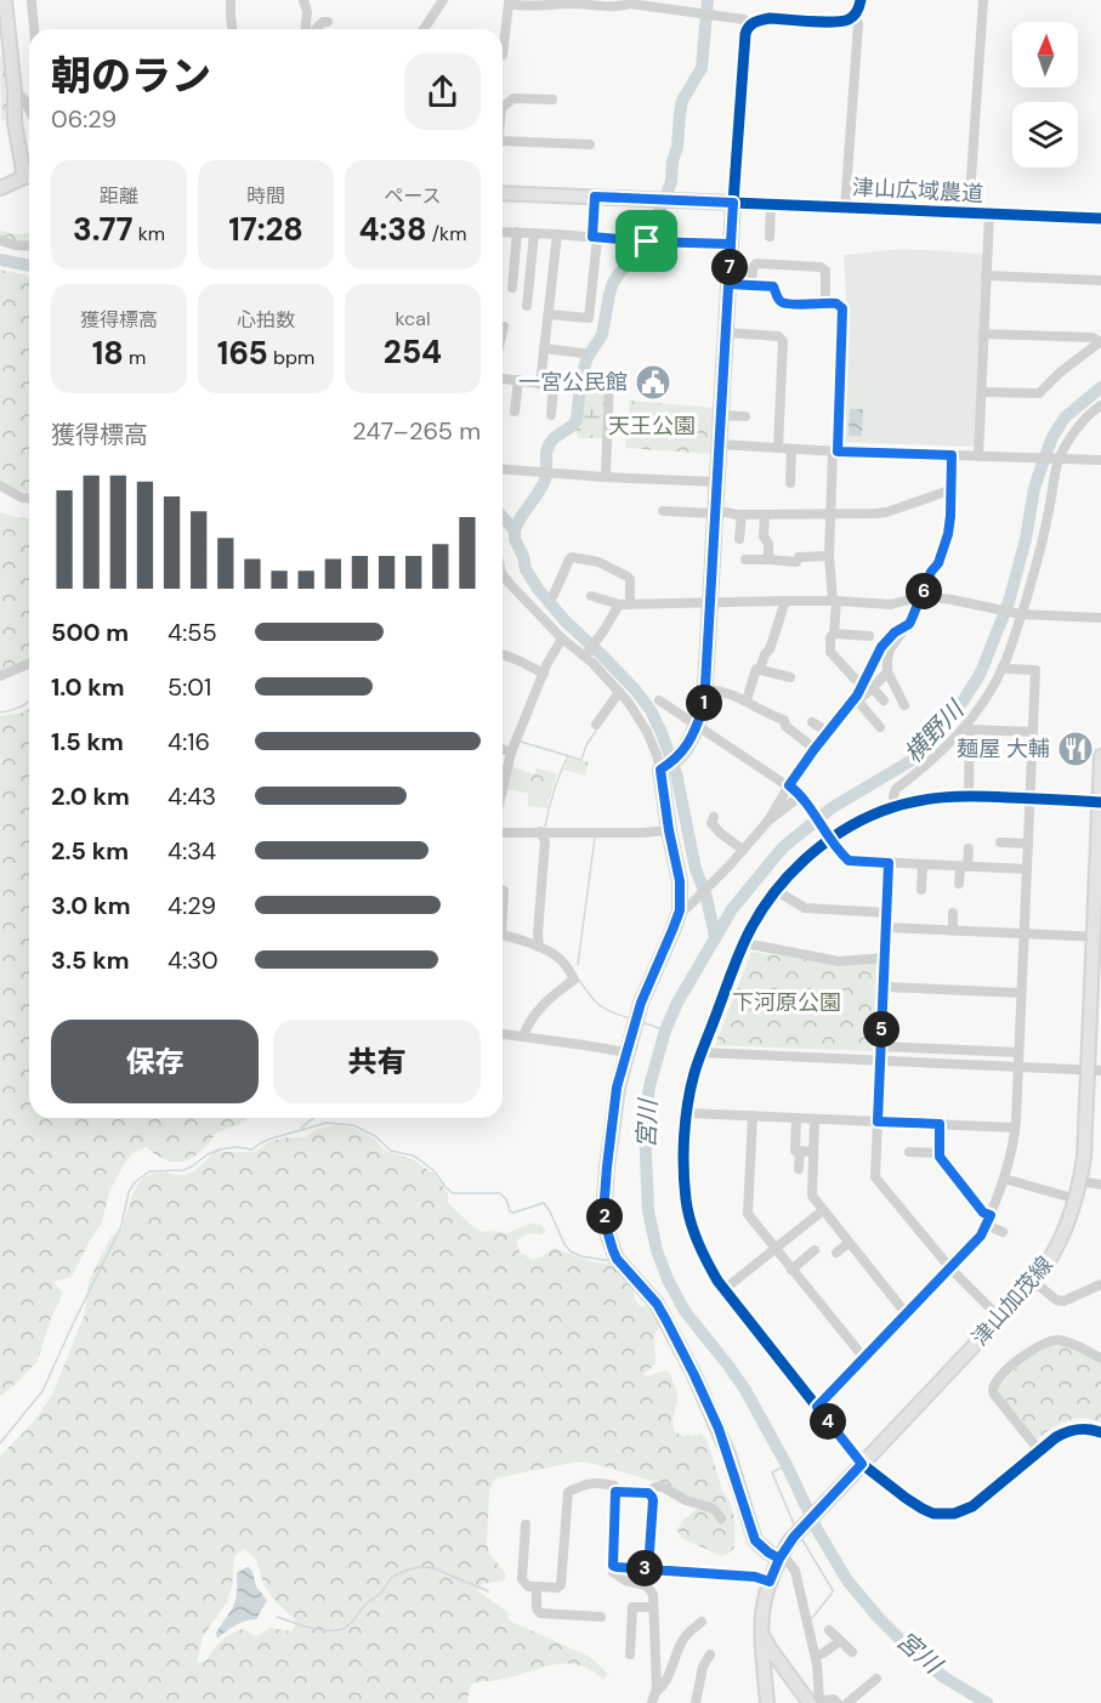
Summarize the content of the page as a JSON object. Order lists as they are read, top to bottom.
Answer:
{
  "streets": {
    "main road": ["津山加茂線"],
    "street": ["津山広域農道"]
  },
  "water": ["横野川", "宮川"],
  "parks": ["天王公園", "下河原公園"],
  "places": {
    "public building": ["一宮公民館"],
    "restaurant": ["麺屋 大輔"]
  },
  "north": "top",
  "page": {
    "heading": ["朝のラン", "06:29"],
    "stats": [
      ["距離", "3.77 km"],
      ["時間", "17:28"],
      ["ペース", "4:38 /km"],
      ["獲得標高", "18 m"],
      ["心拍数", "165 bpm"],
      ["kcal", "254"]
    ],
    "pins": [
      "7",
      "6",
      "1",
      "5",
      "2",
      "4",
      "3"
    ],
    "chart": ["獲得標高", "247–265 m"],
    "list": [
      {
        "name": "500 m",
        "note": "4:55"
      },
      {
        "name": "1.0 km",
        "note": "5:01"
      },
      {
        "name": "1.5 km",
        "note": "4:16"
      },
      {
        "name": "2.0 km",
        "note": "4:43"
      },
      {
        "name": "2.5 km",
        "note": "4:34"
      },
      {
        "name": "3.0 km",
        "note": "4:29"
      },
      {
        "name": "3.5 km",
        "note": "4:30"
      }
    ],
    "buttons": ["保存", "共有"]
  }
}
